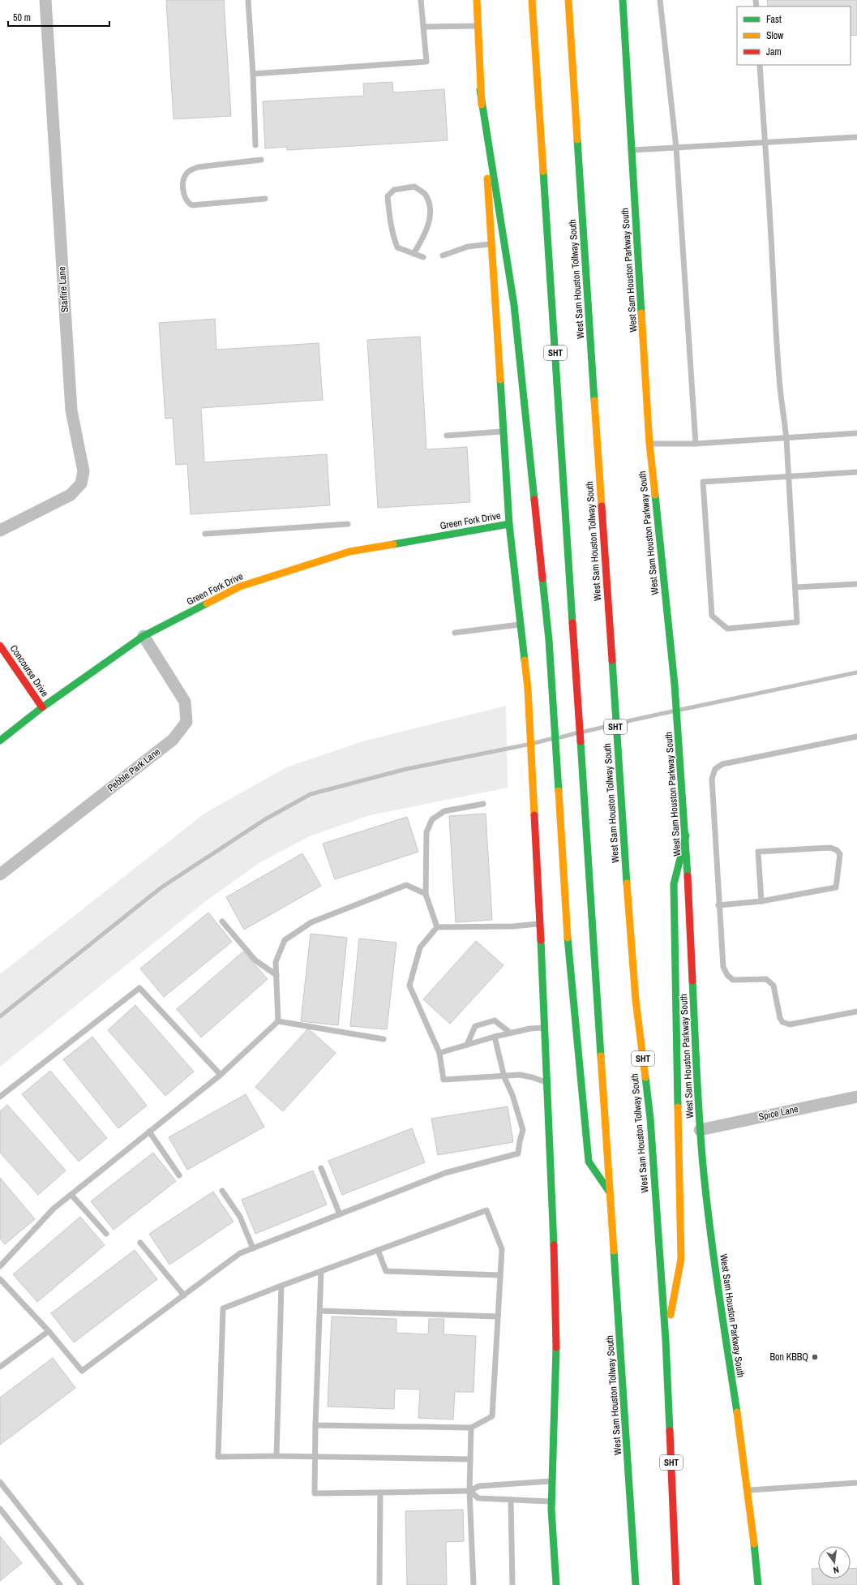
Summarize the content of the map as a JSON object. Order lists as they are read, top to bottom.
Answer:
{
  "streets": {
    "main road": [
      "West Sam Houston Parkway South",
      "West Sam Houston Tollway South",
      "SHT",
      "Green Fork Drive",
      "Concourse Drive"
    ],
    "street": ["Starfire Lane", "Pebble Park Lane", "Spice Lane"]
  },
  "crossings": [
    ["West Sam Houston Parkway South", "Spice Lane"],
    ["Green Fork Drive", "Concourse Drive"],
    ["Green Fork Drive", "Pebble Park Lane"]
  ],
  "places": ["Bon KBBQ"],
  "legend": ["Fast", "Slow", "Jam"],
  "scale_bar": "50 m",
  "north": "bottom"
}
